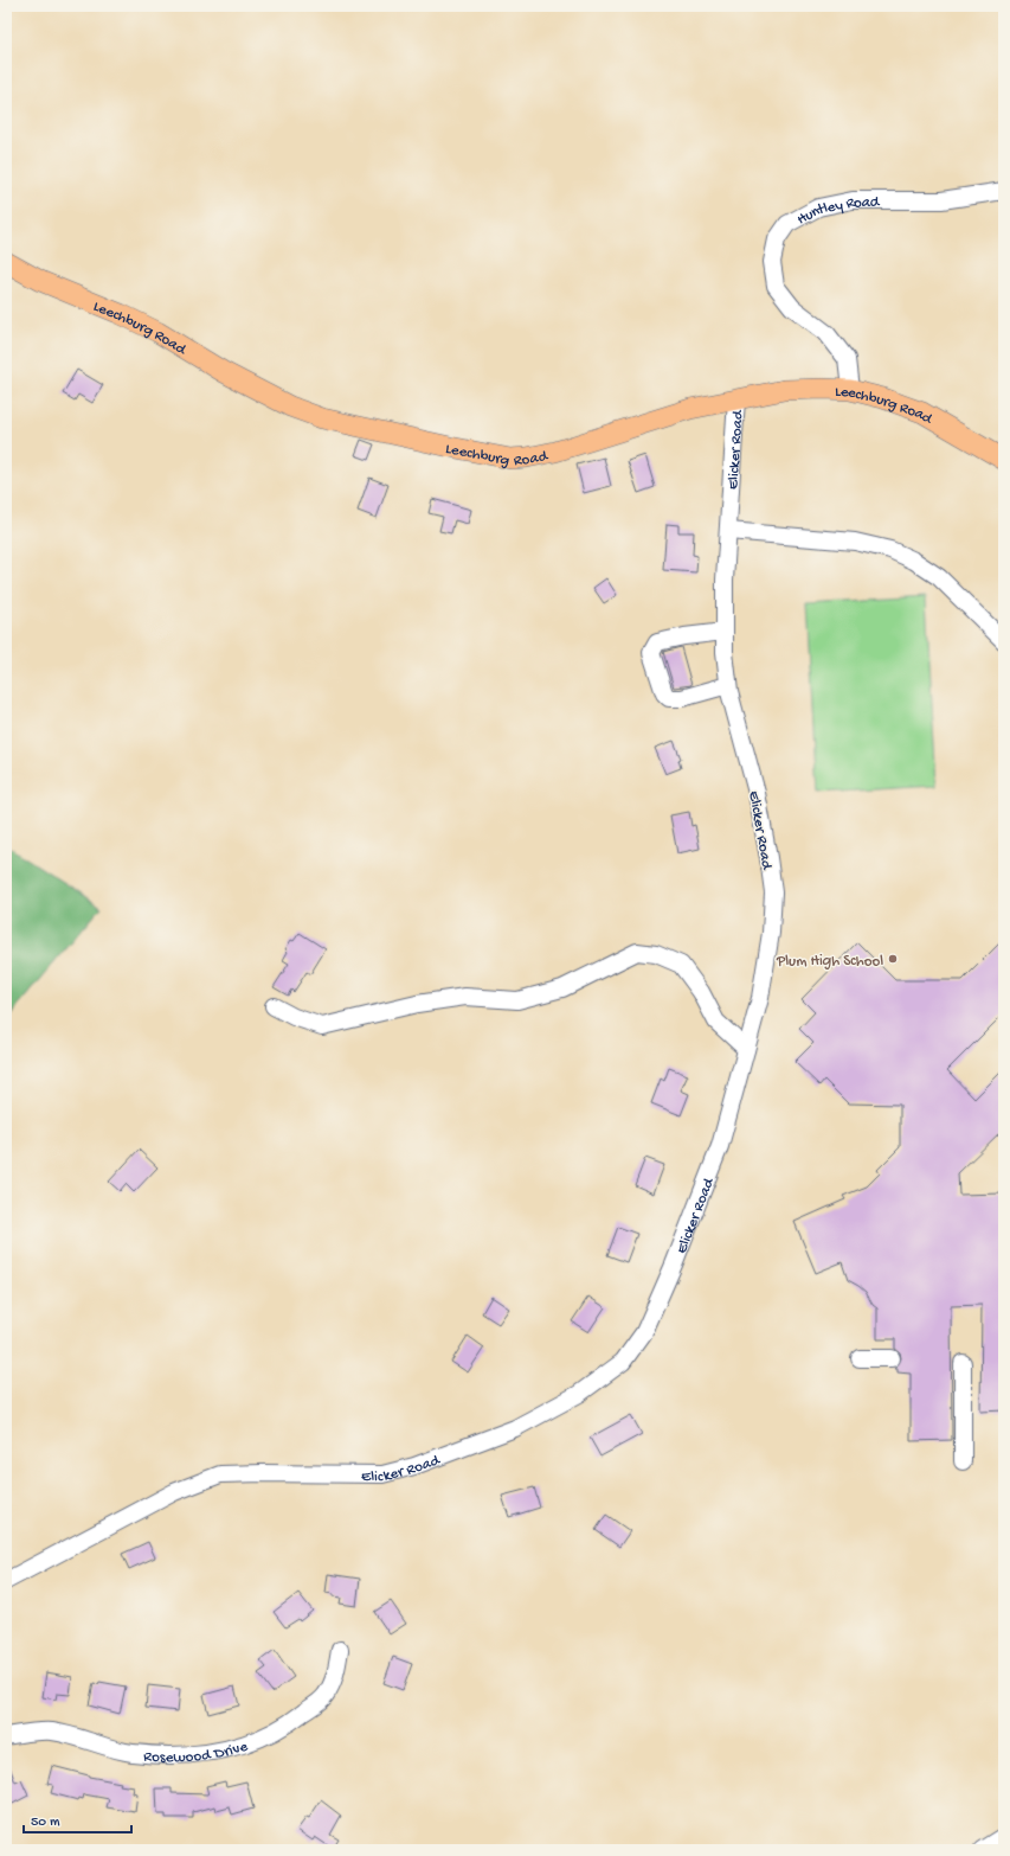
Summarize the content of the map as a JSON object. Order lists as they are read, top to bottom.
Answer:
{
  "streets": {
    "main road": ["Leechburg Road"],
    "street": ["Huntley Road", "Elicker Road", "Rosewood Drive"]
  },
  "crossings": [
    ["Huntley Road", "Leechburg Road"],
    ["Leechburg Road", "Elicker Road"]
  ],
  "places": ["Plum High School"],
  "scale_bar": "50 m"
}
